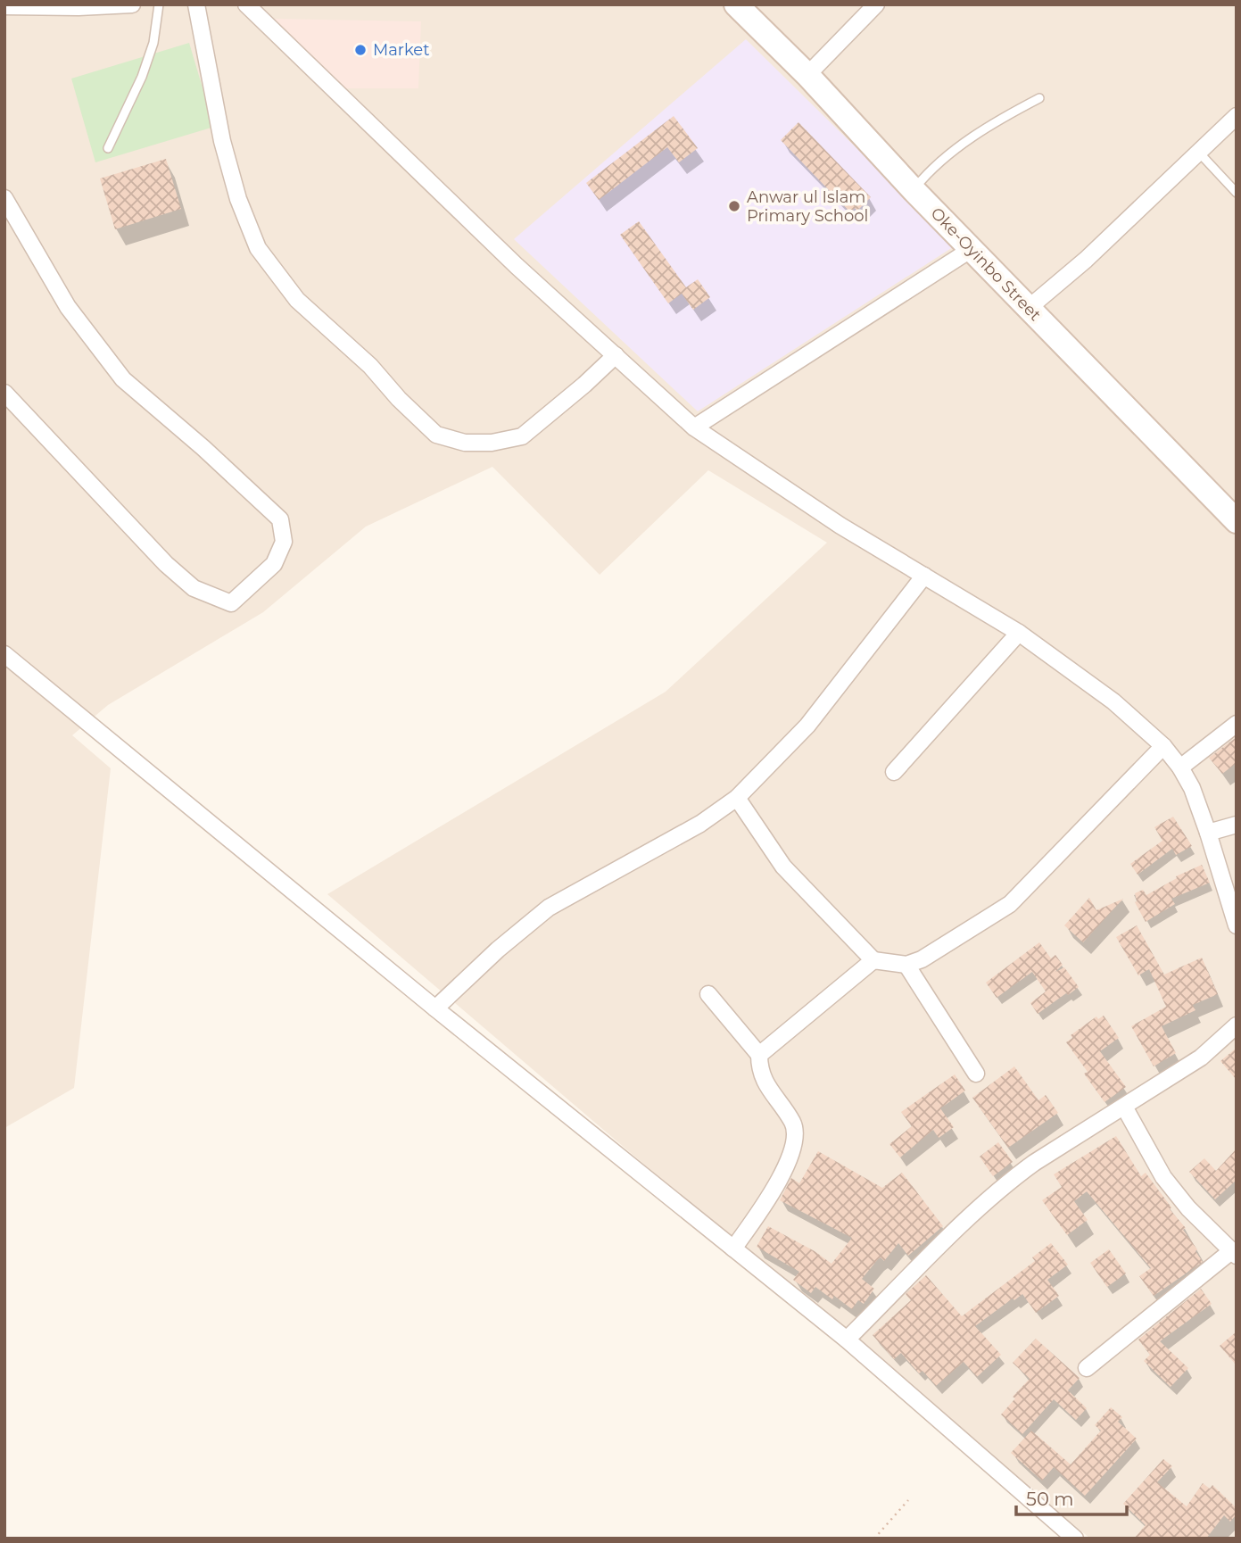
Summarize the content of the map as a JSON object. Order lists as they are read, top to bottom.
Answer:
{
  "streets": {
    "main road": ["Oke-Oyinbo Street"]
  },
  "places": ["Market", "Anwar ul Islam Primary School"],
  "scale_bar": "50 m"
}
